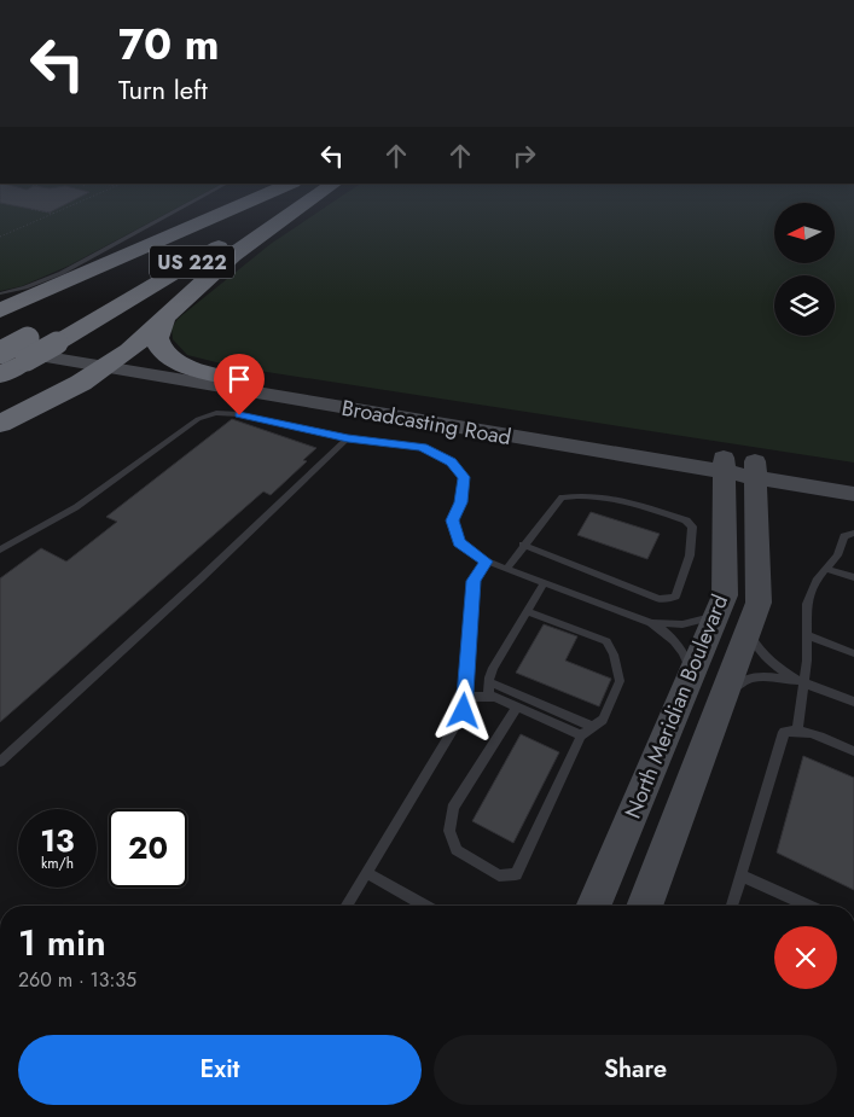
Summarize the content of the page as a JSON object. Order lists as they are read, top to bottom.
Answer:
{
  "streets": {
    "highway": ["US 222"],
    "main road": ["Broadcasting Road", "North Meridian Boulevard"]
  },
  "crossings": [
    ["US 222", "Broadcasting Road"],
    ["Broadcasting Road", "North Meridian Boulevard"]
  ],
  "north": "left",
  "page": {
    "turn": ["70 m", "Turn left"],
    "speed": "13 km/h",
    "limit": "20",
    "heading": ["1 min", "260 m · 13:35"],
    "buttons": ["Exit", "Share"]
  }
}
